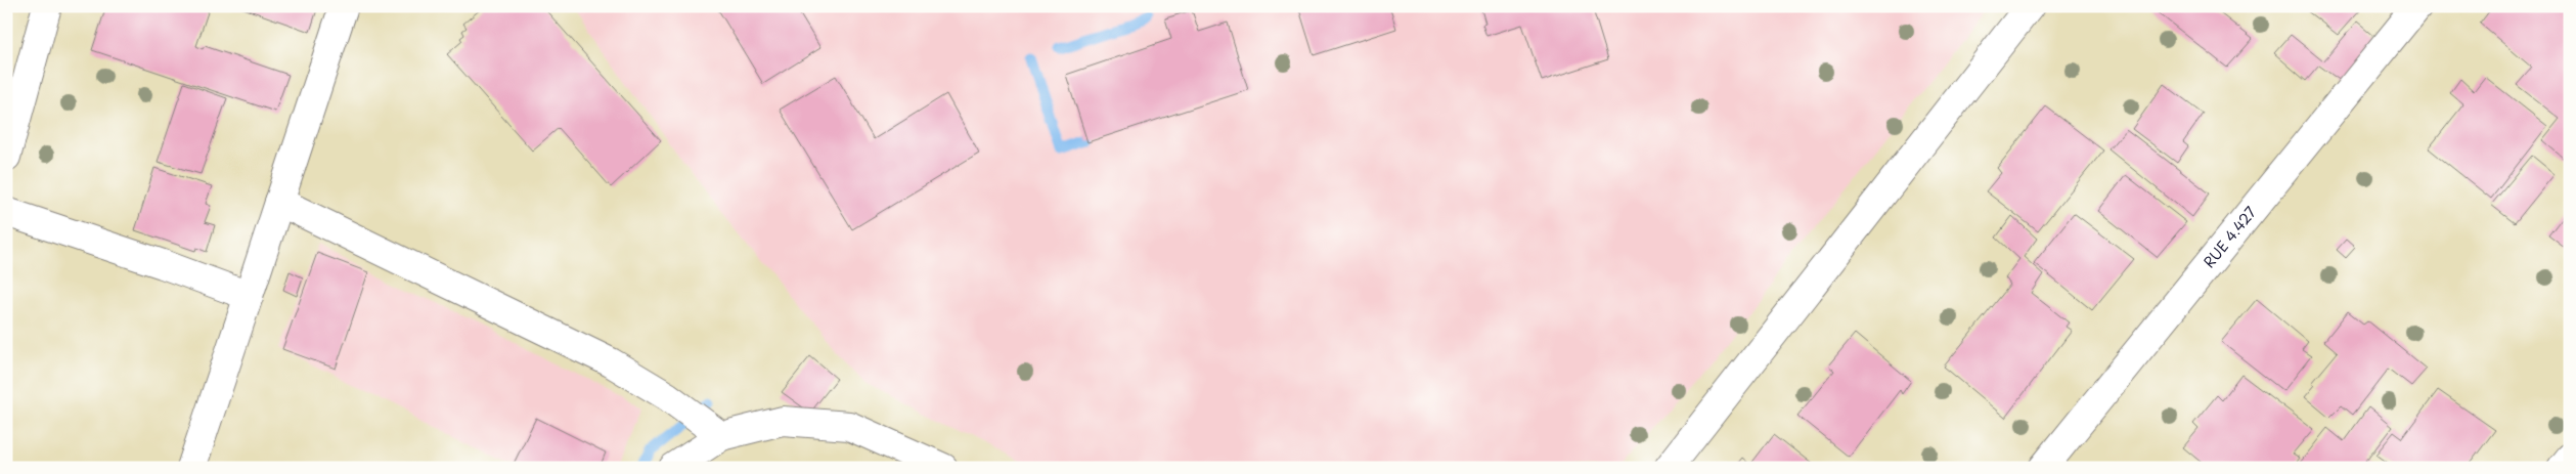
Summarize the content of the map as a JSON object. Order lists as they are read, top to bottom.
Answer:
{
  "streets": {
    "street": ["RUE 4.427"]
  }
}
